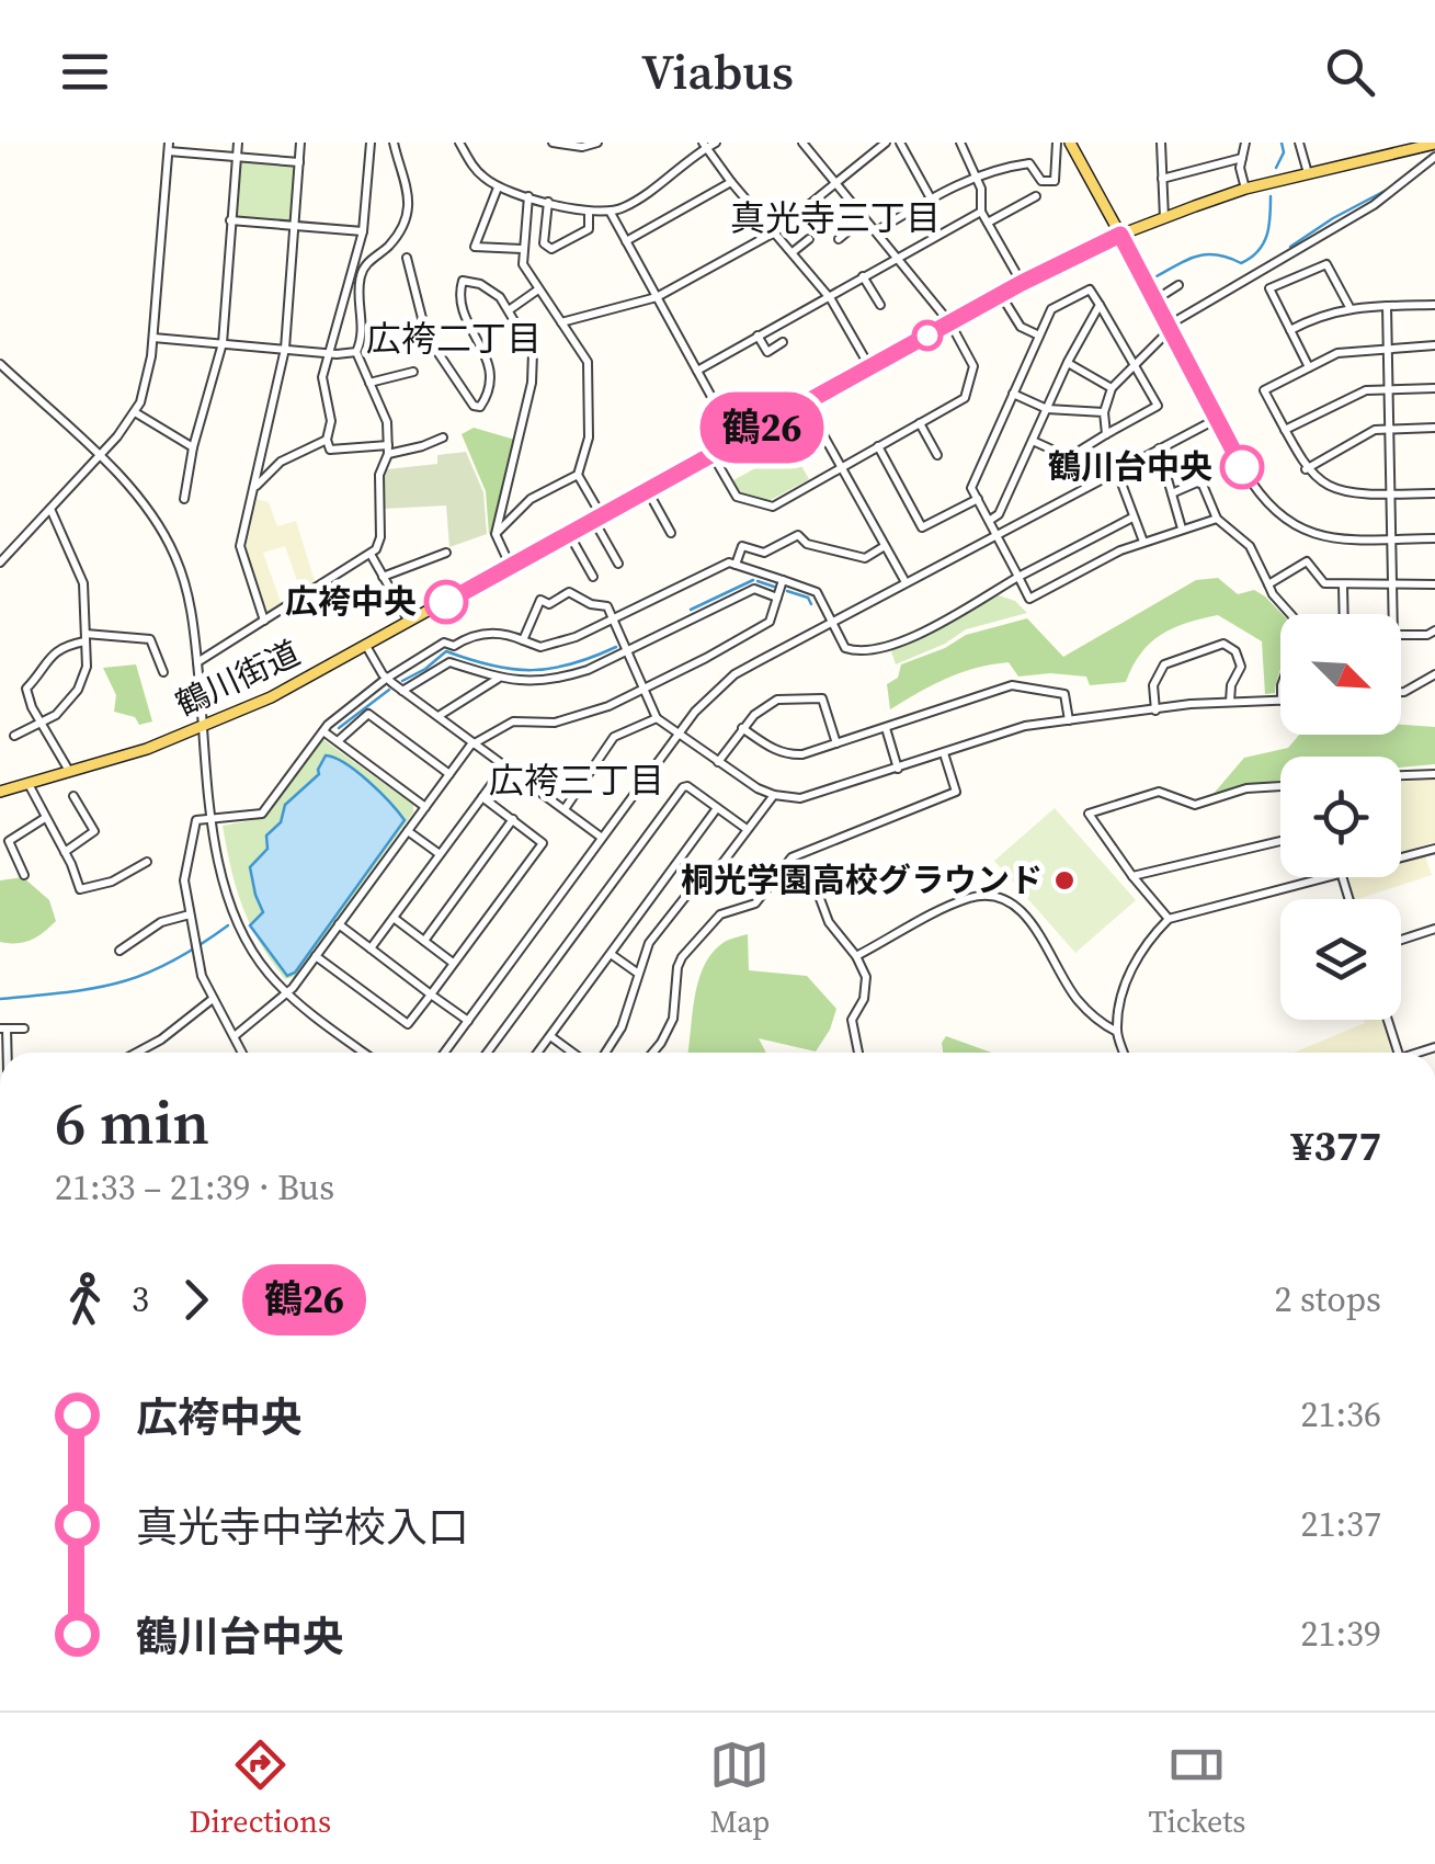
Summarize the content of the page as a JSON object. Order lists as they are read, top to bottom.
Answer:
{
  "streets": {
    "main road": ["鶴川街道"]
  },
  "districts": ["真光寺三丁目", "広袴二丁目", "広袴三丁目"],
  "places": ["鶴川台中央", "広袴中央", "桐光学園高校グラウンド"],
  "lines": ["bus line 鶴26"],
  "north": "bottom right",
  "page": {
    "header": "Viabus",
    "on_map": "鶴26",
    "heading": ["6 min", "21:33 – 21:39 · Bus", "¥377"],
    "legs": ["3", "鶴26", "2 stops"],
    "list": [
      {
        "name": "広袴中央",
        "value": "21:36"
      },
      {
        "name": "真光寺中学校入口",
        "value": "21:37"
      },
      {
        "name": "鶴川台中央",
        "value": "21:39"
      }
    ],
    "tabs": ["Directions", "Map", "Tickets"]
  }
}
